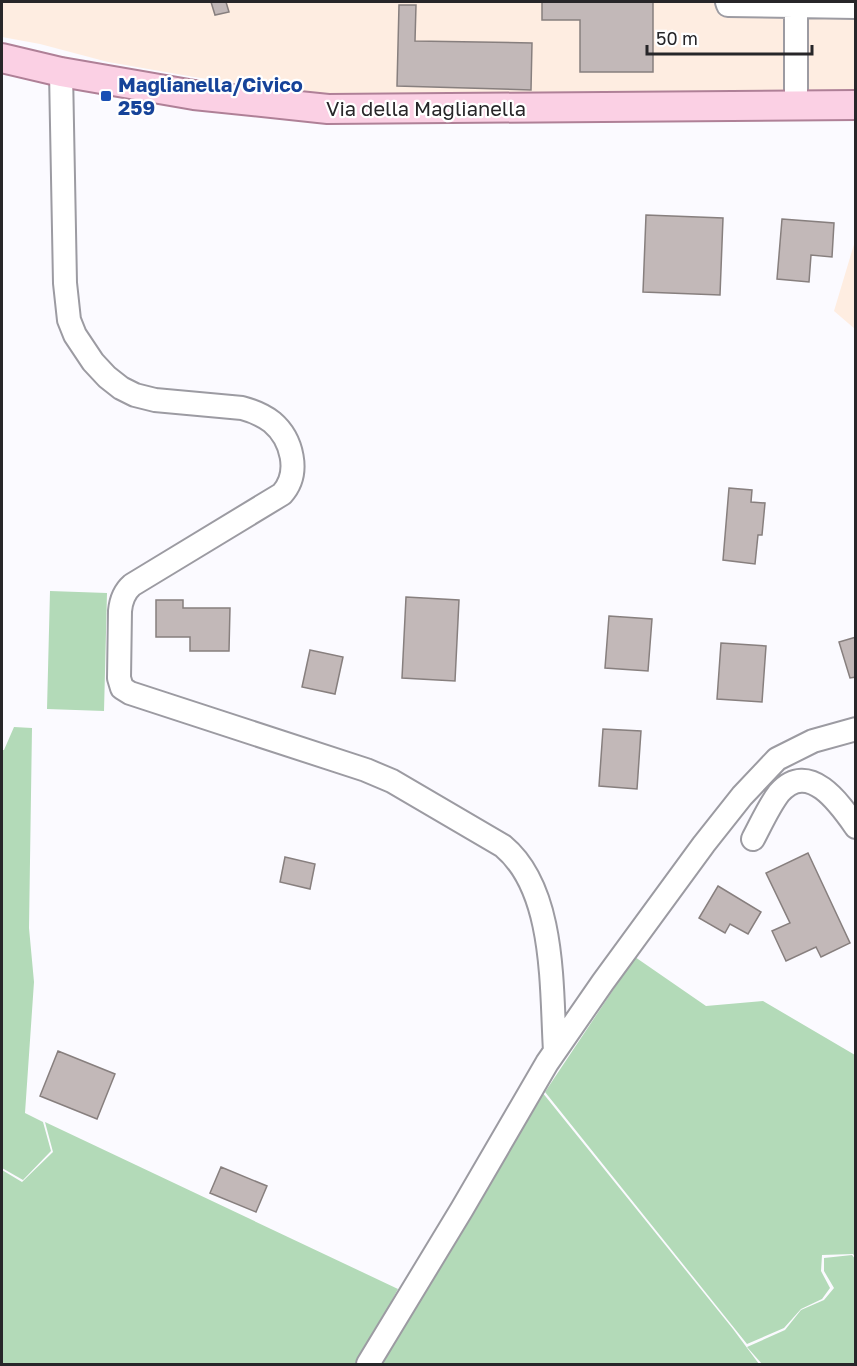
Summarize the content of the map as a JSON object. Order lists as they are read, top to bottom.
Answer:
{
  "streets": {
    "main road": ["Via della Maglianella"]
  },
  "places": {
    "transit": ["Maglianella/Civico 259"]
  },
  "scale_bar": "50 m"
}
